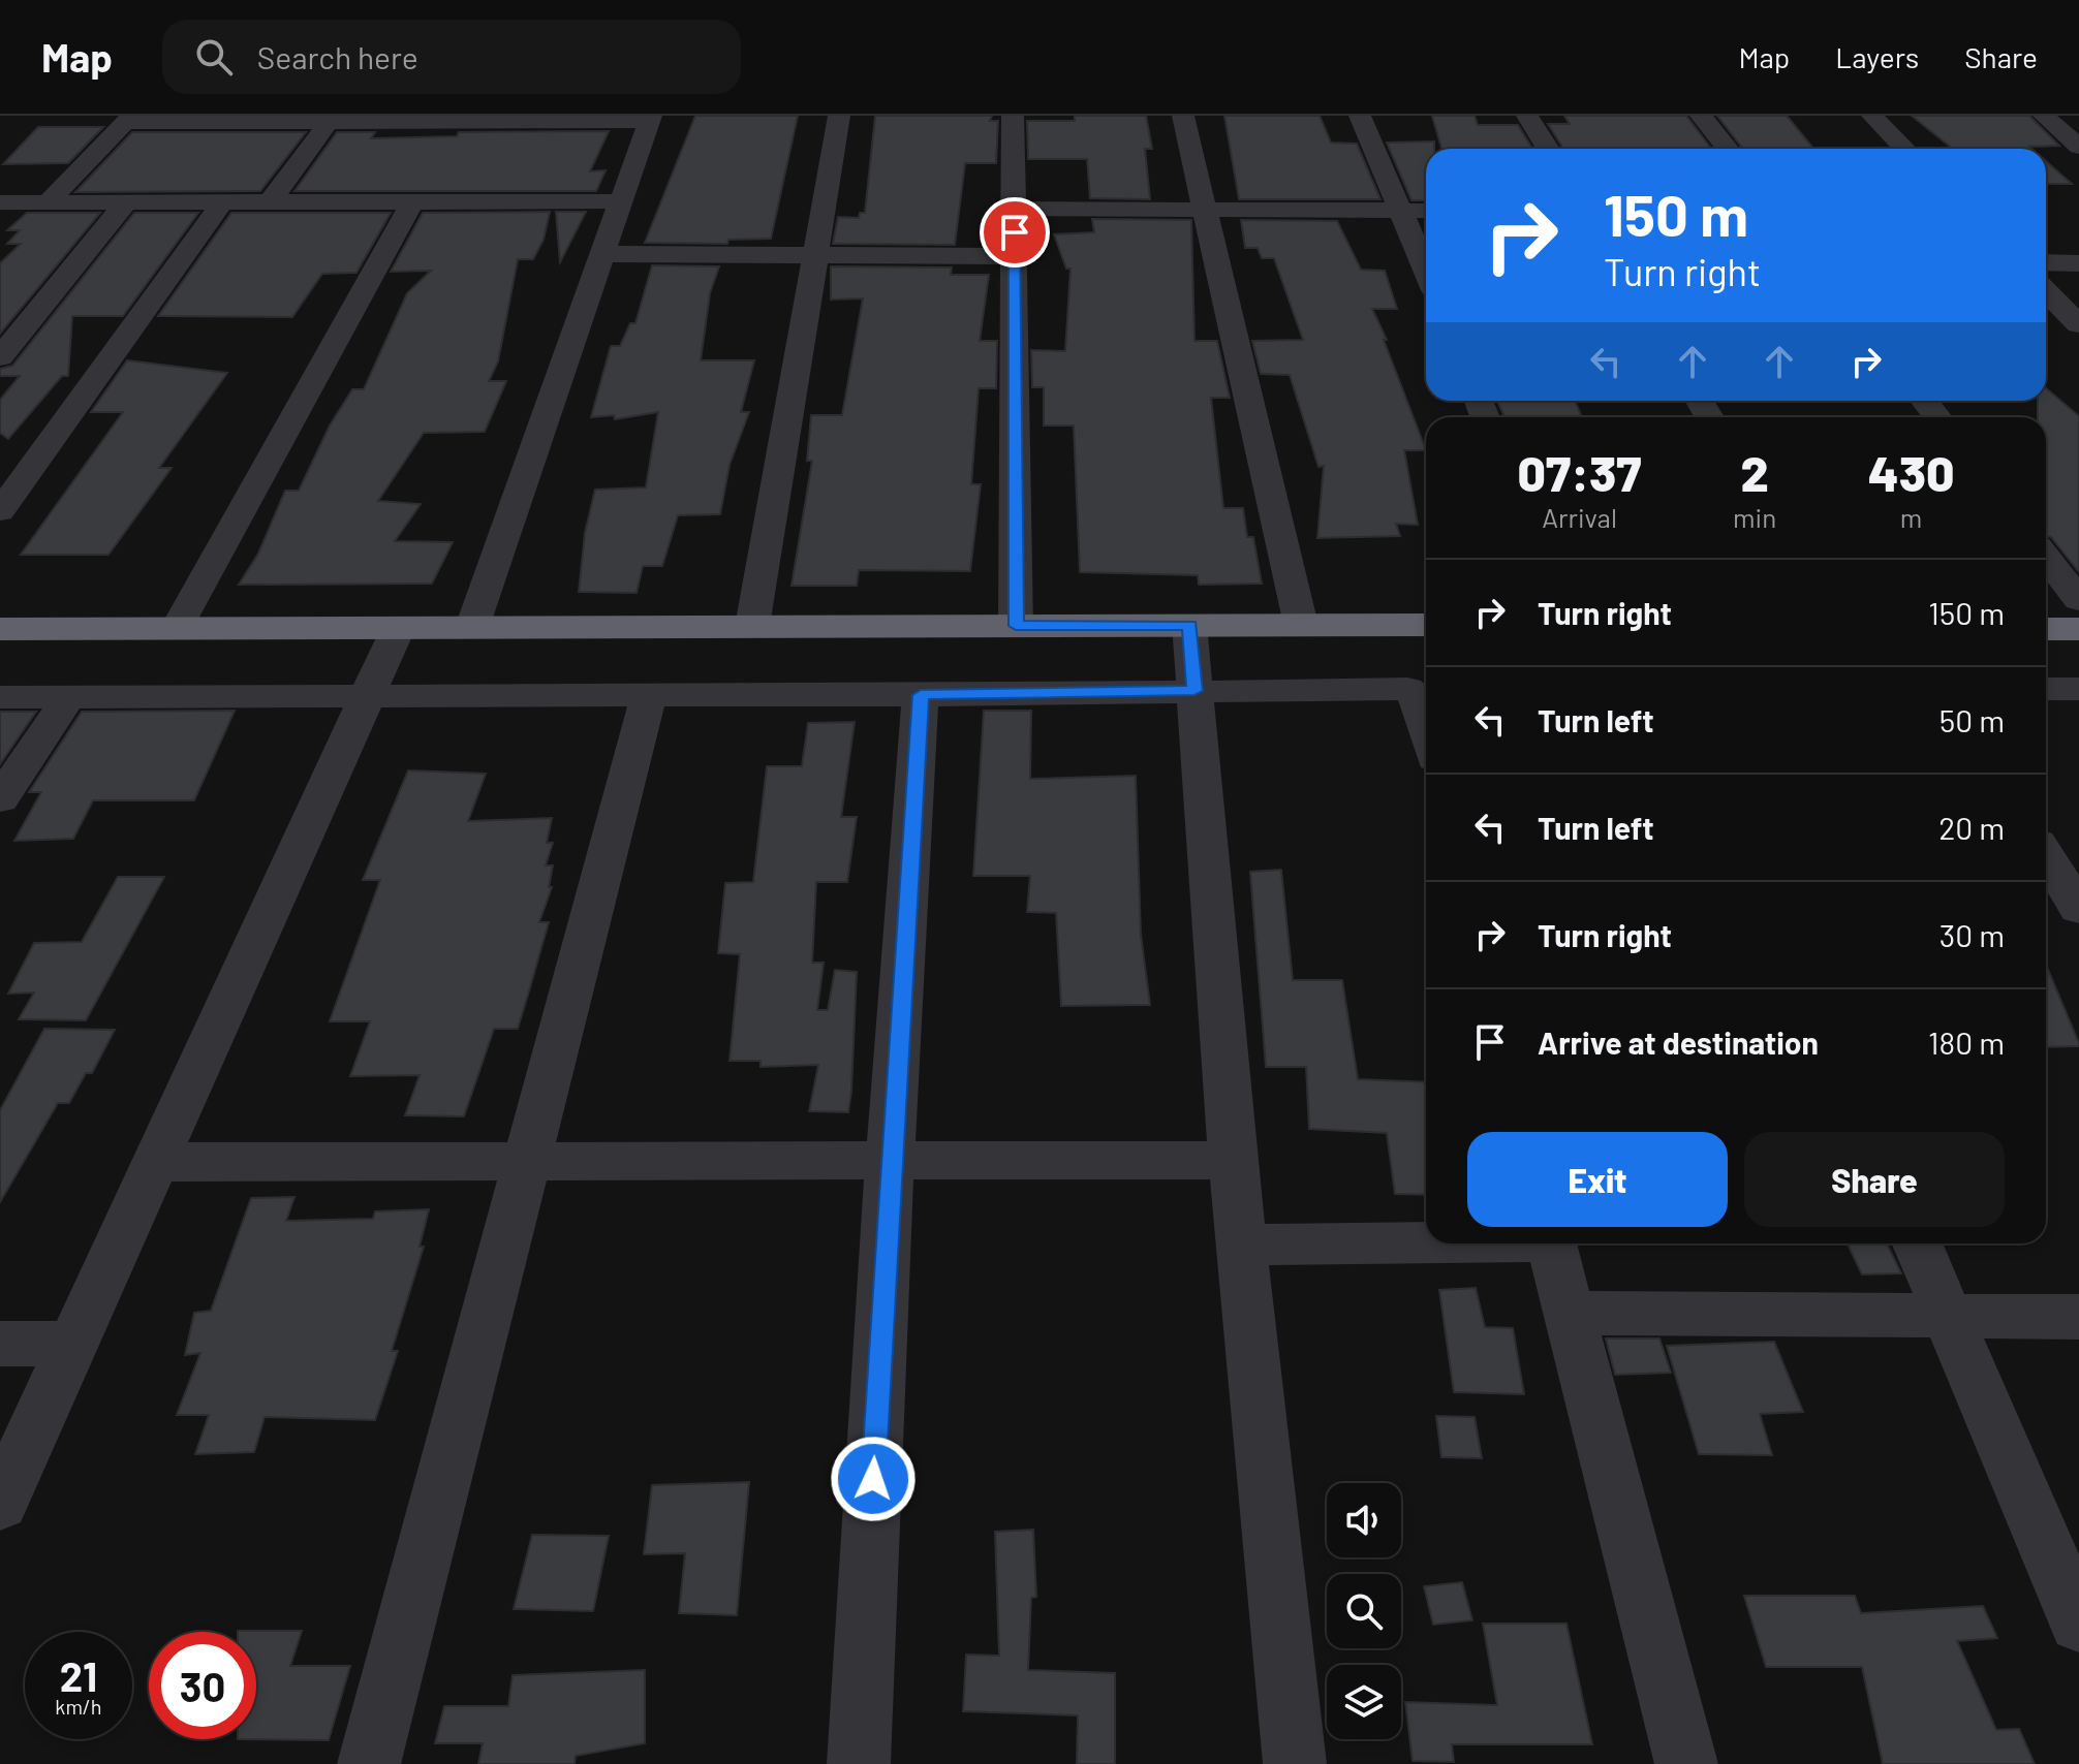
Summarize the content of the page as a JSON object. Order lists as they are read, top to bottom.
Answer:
{
  "page": {
    "header": "Map",
    "search": "Search here",
    "nav": ["Map", "Layers", "Share"],
    "turn": ["150 m", "Turn right"],
    "eta": [
      "07:37",
      "Arrival",
      "2",
      "min",
      "430",
      "m"
    ],
    "list": [
      {
        "name": "Turn right",
        "value": "150 m"
      },
      {
        "name": "Turn left",
        "value": "50 m"
      },
      {
        "name": "Turn left",
        "value": "20 m"
      },
      {
        "name": "Turn right",
        "value": "30 m"
      },
      {
        "name": "Arrive at destination",
        "value": "180 m"
      }
    ],
    "buttons": ["Exit", "Share"],
    "speed": "21 km/h",
    "limit": "30"
  }
}
